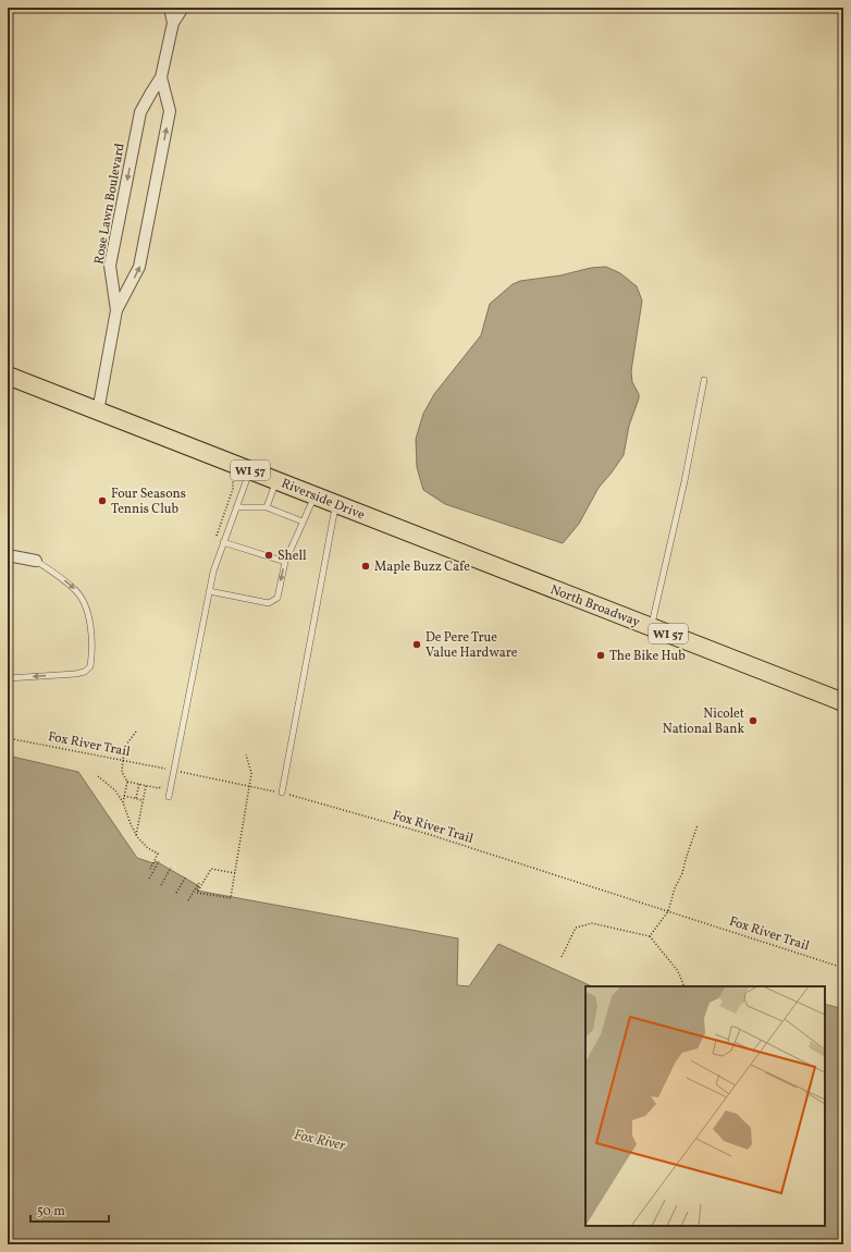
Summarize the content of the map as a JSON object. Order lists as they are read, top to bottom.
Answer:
{
  "streets": {
    "main road": ["WI 57", "Riverside Drive", "North Broadway"],
    "street": ["Rose Lawn Boulevard"],
    "path": ["Fox River Trail"]
  },
  "crossings": [
    ["Rose Lawn Boulevard", "Riverside Drive"],
    ["Riverside Drive", "North Broadway"]
  ],
  "water": ["Fox River"],
  "places": [
    "Four Seasons Tennis Club",
    "Shell",
    "Maple Buzz Cafe",
    "De Pere True Value Hardware",
    "The Bike Hub",
    "Nicolet National Bank"
  ],
  "scale_bar": "50 m"
}
